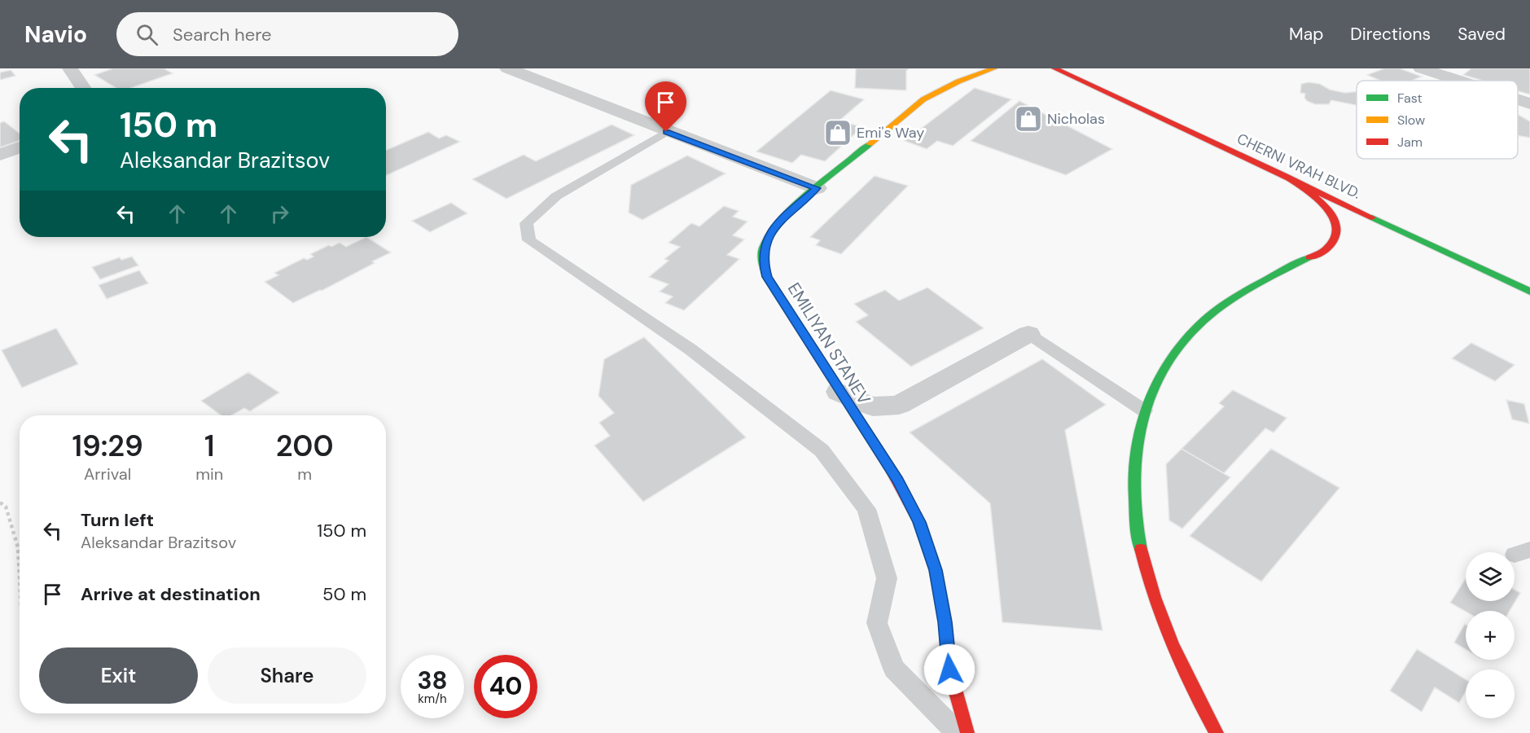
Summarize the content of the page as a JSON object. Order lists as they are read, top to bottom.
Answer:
{
  "streets": {
    "main road": ["CHERNI VRAH BLVD.", "EMILIYAN STANEV"]
  },
  "places": {
    "shop": ["Nicholas", "Emi's Way"]
  },
  "legend": ["Fast", "Slow", "Jam"],
  "page": {
    "header": "Navio",
    "search": "Search here",
    "nav": ["Map", "Directions", "Saved"],
    "turn": ["150 m", "Aleksandar Brazitsov"],
    "eta": [
      "19:29",
      "Arrival",
      "1",
      "min",
      "200",
      "m"
    ],
    "list": [
      {
        "name": "Turn left",
        "note": "Aleksandar Brazitsov",
        "value": "150 m"
      },
      {
        "name": "Arrive at destination",
        "value": "50 m"
      }
    ],
    "map_buttons": ["+", "−"],
    "buttons": ["Exit", "Share"],
    "speed": "38 km/h",
    "limit": "40"
  }
}
